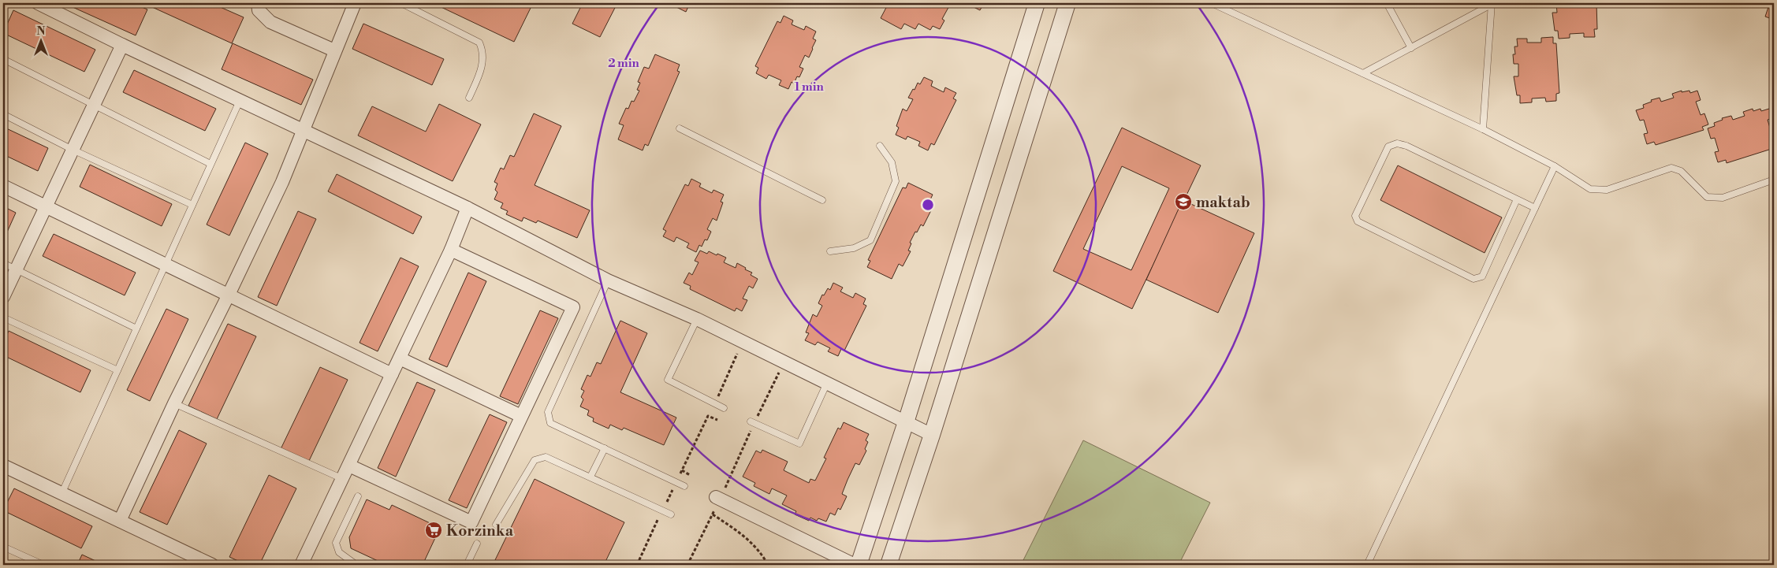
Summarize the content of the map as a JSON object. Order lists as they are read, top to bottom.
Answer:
{
  "places": {
    "school or university": ["maktab"],
    "supermarket": ["Korzinka"]
  },
  "north": "top",
  "rings": ["2 min", "1 min"]
}
